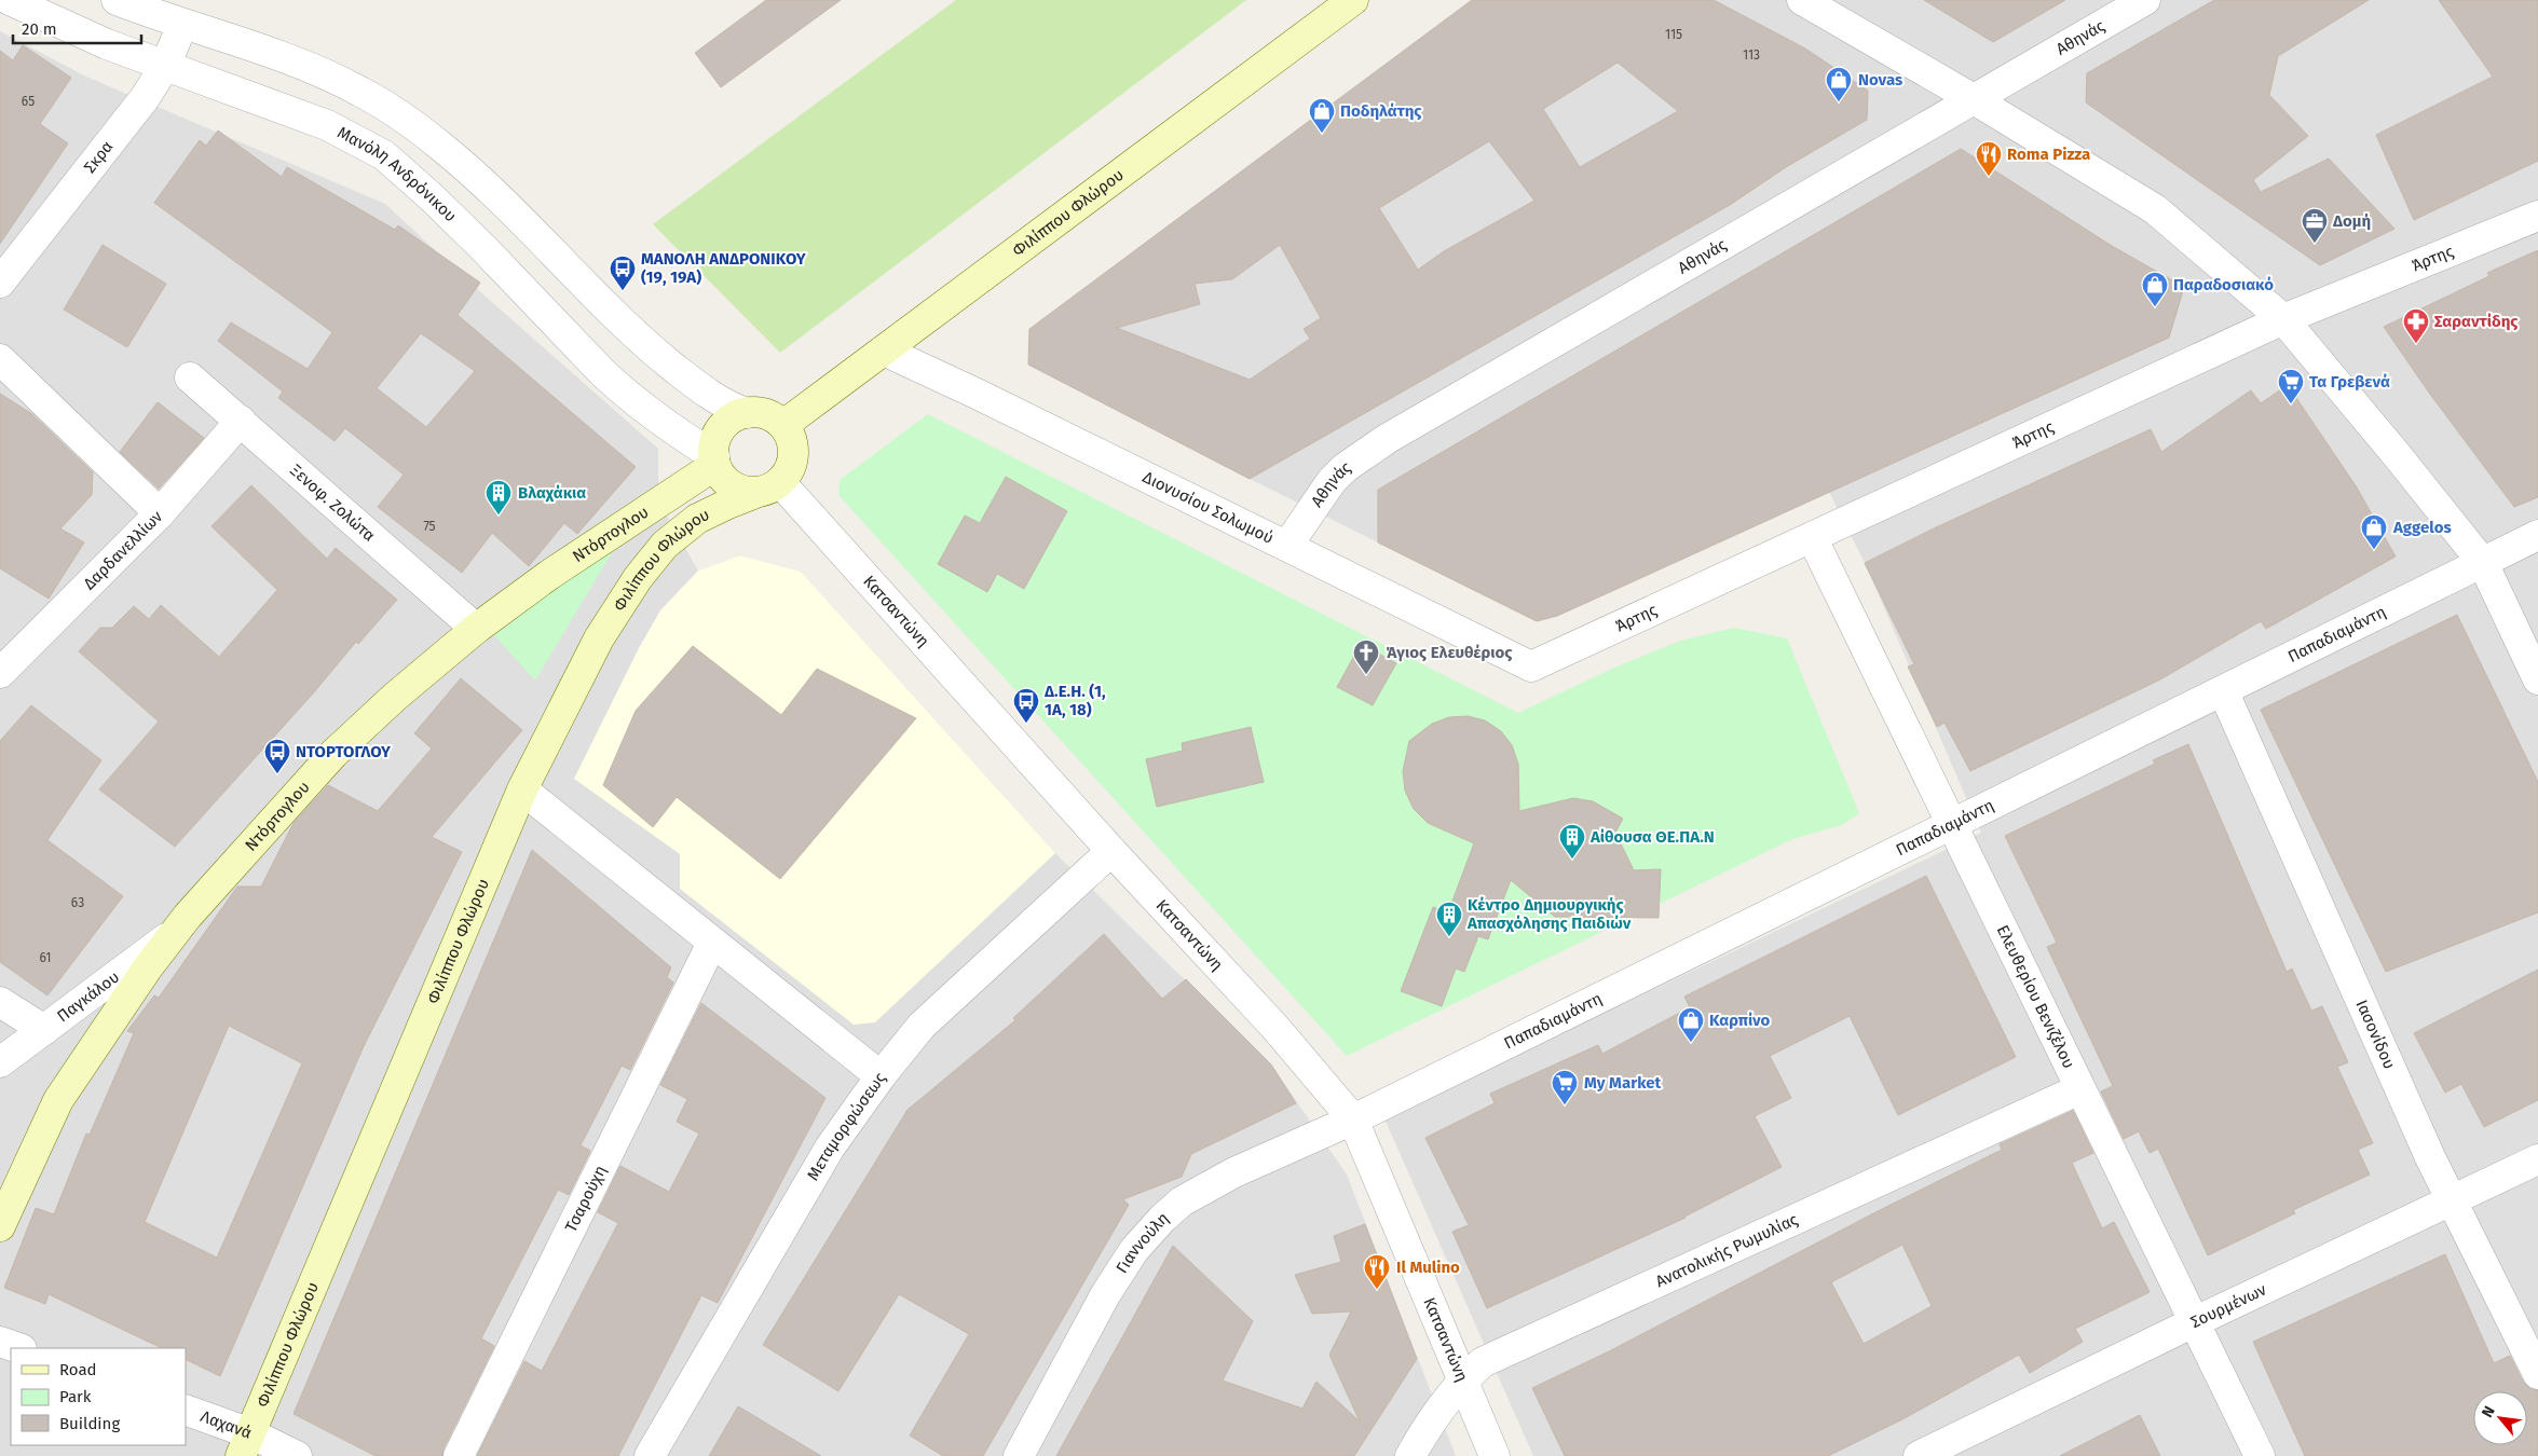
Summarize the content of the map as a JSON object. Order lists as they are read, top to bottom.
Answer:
{
  "streets": {
    "main road": ["Φιλίππου Φλώρου", "Ντόρτογλου"],
    "street": [
      "Αθηνάς",
      "Σκρα",
      "Μανόλη Ανδρόνικου",
      "Άρτης",
      "Ξενοφ. Ζολώτα",
      "Διονυσίου Σολωμού",
      "Δαρδανελλίων",
      "Κατσαντώνη",
      "Παπαδιαμάντη",
      "Παγκάλου",
      "Ελευθερίου Βενιζέλου",
      "Ιασoνίδου",
      "Μεταμορφώσεως",
      "Τσαρούχη",
      "Γιαννούλη",
      "Ανατολικής Ρωμυλίας",
      "Σουρμένων",
      "Λαχανά"
    ]
  },
  "crossings": [
    ["Αθηνάς", "Διονυσίου Σολωμού"],
    ["Σκρα", "Μανόλη Ανδρόνικου"],
    ["Μανόλη Ανδρόνικου", "Φιλίππου Φλώρου"],
    ["Μανόλη Ανδρόνικου", "Ντόρτογλου"],
    ["Μανόλη Ανδρόνικου", "Κατσαντώνη"],
    ["Φιλίππου Φλώρου", "Διονυσίου Σολωμού"],
    ["Φιλίππου Φλώρου", "Ντόρτογλου"],
    ["Φιλίππου Φλώρου", "Κατσαντώνη"],
    ["Φιλίππου Φλώρου", "Λαχανά"],
    ["Άρτης", "Διονυσίου Σολωμού"],
    ["Άρτης", "Ελευθερίου Βενιζέλου"],
    ["Ξενοφ. Ζολώτα", "Ντόρτογλου"],
    ["Ξενοφ. Ζολώτα", "Δαρδανελλίων"],
    ["Ντόρτογλου", "Κατσαντώνη"],
    ["Ντόρτογλου", "Παγκάλου"],
    ["Κατσαντώνη", "Παπαδιαμάντη"],
    ["Κατσαντώνη", "Μεταμορφώσεως"],
    ["Κατσαντώνη", "Γιαννούλη"],
    ["Κατσαντώνη", "Ανατολικής Ρωμυλίας"],
    ["Παπαδιαμάντη", "Ελευθερίου Βενιζέλου"],
    ["Παπαδιαμάντη", "Ιασoνίδου"],
    ["Παπαδιαμάντη", "Γιαννούλη"],
    ["Ελευθερίου Βενιζέλου", "Ανατολικής Ρωμυλίας"],
    ["Ελευθερίου Βενιζέλου", "Σουρμένων"],
    ["Ιασoνίδου", "Σουρμένων"]
  ],
  "places": {
    "shop": [
      "Novas",
      "Ποδηλάτης",
      "Παραδοσιακό",
      "Aggelos",
      "Καρπίνο"
    ],
    "restaurant": ["Roma Pizza", "Il Mulino"],
    "office": ["Δομή"],
    "bus stop": ["ΜΑΝΟΛΗ ΑΝΔΡΟΝΙΚΟΥ (19, 19Α)", "Δ.Ε.Η. (1, 1Α, 18)", "ΝΤΟΡΤΟΓΛΟΥ"],
    "pharmacy": ["Σαραντίδης"],
    "supermarket": ["Τα Γρεβενά", "My Market"],
    "building": ["Βλαχάκια", "Αίθουσα ΘΕ.ΠΑ.Ν", "Κέντρο Δημιουργικής Απασχόλησης Παιδιών"],
    "church": ["Άγιος Ελευθέριος"]
  },
  "house_numbers": [
    "115",
    "113",
    "65",
    "75",
    "63",
    "61"
  ],
  "legend": ["Road", "Park", "Building"],
  "scale_bar": "20 m",
  "north": "top left"
}
